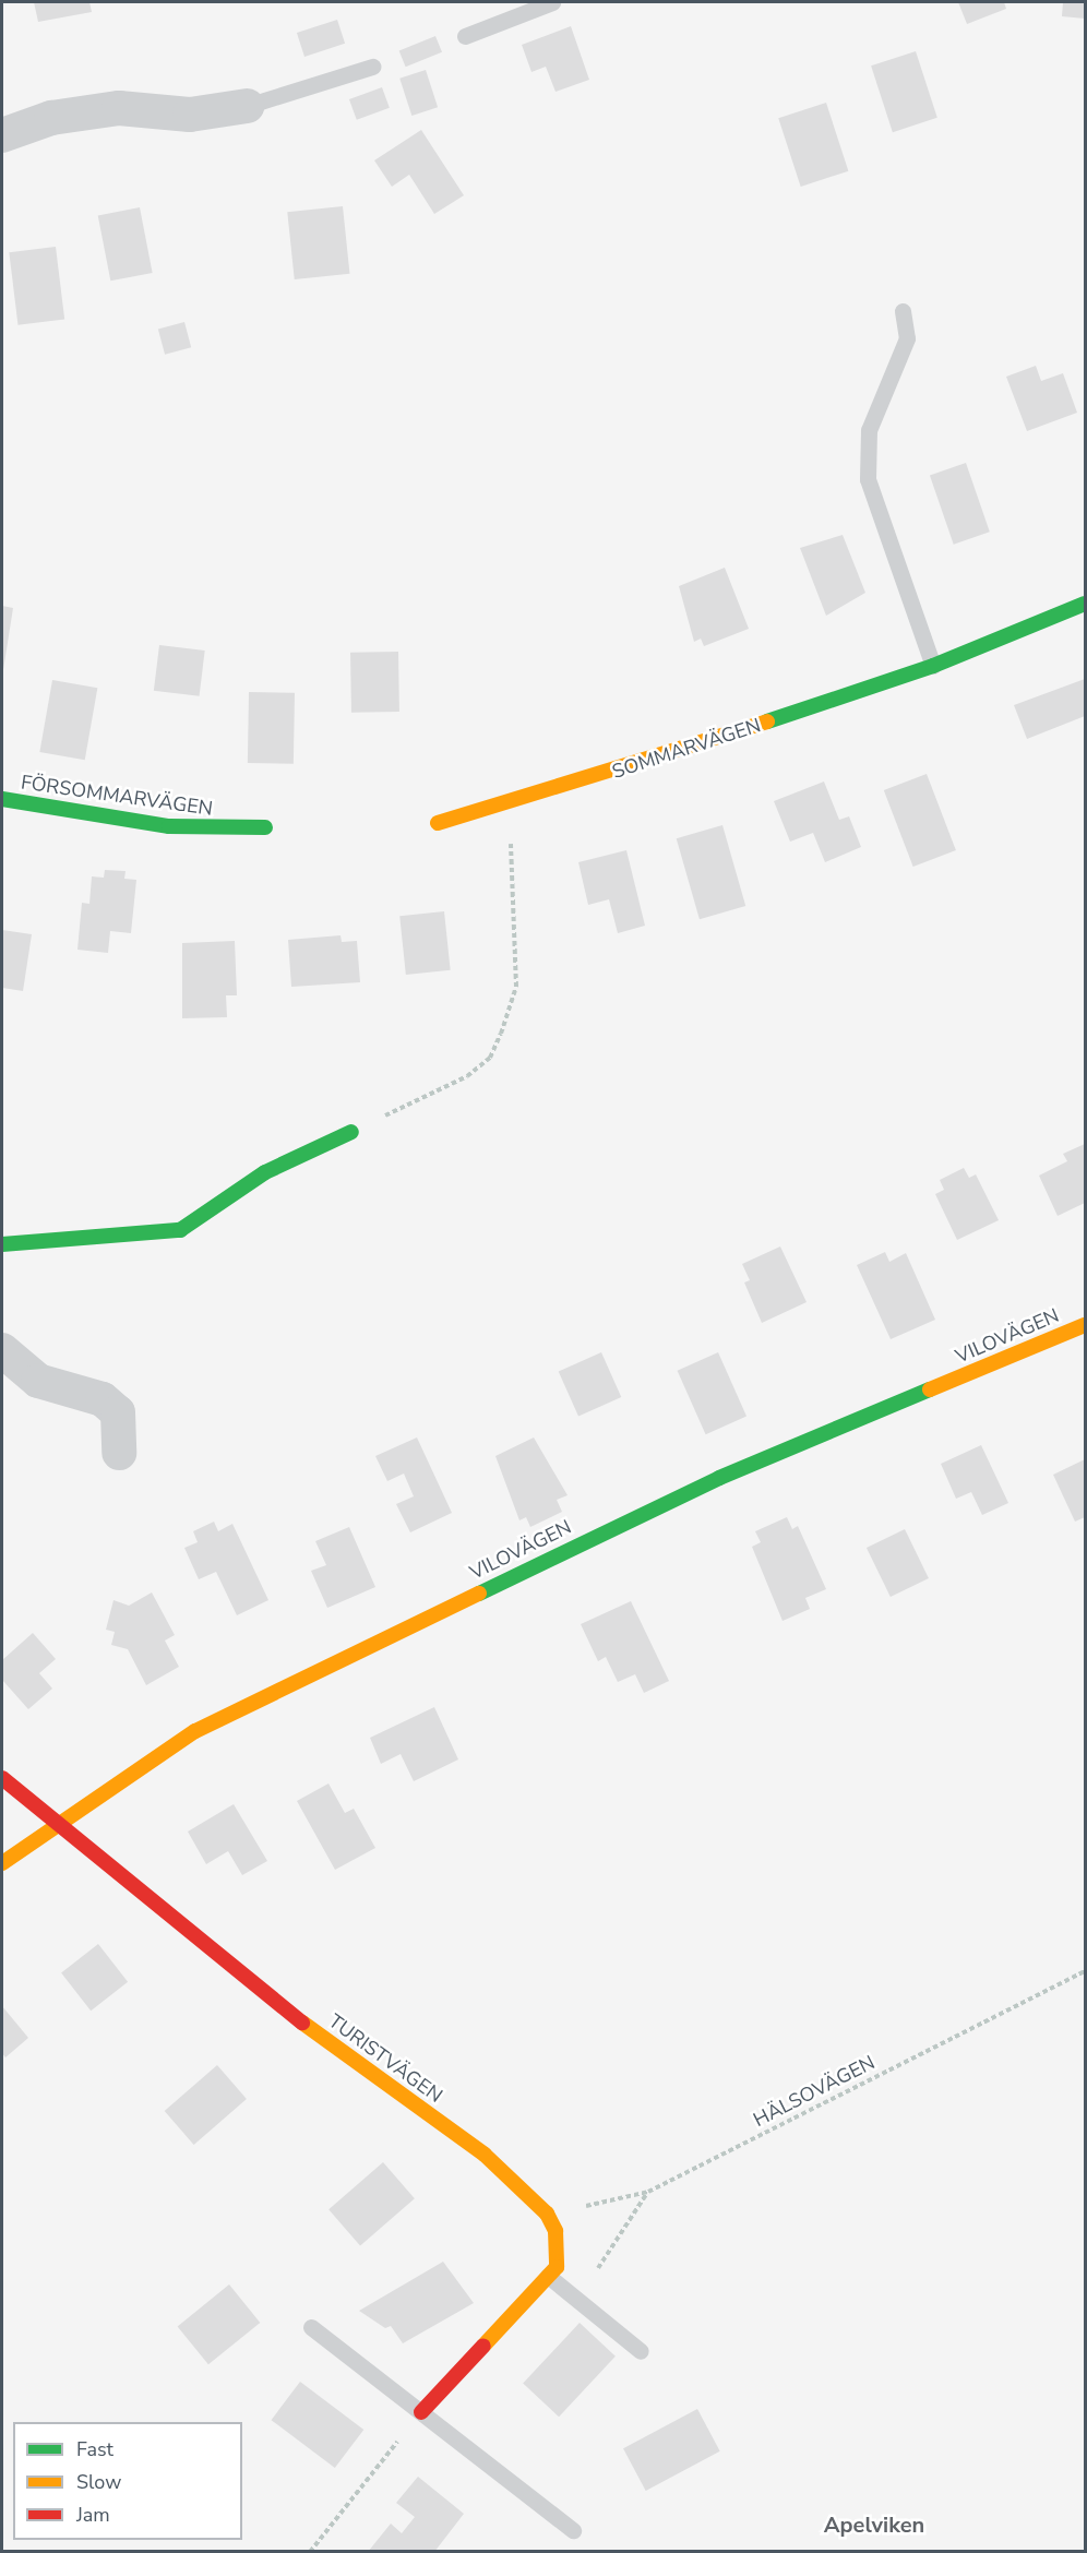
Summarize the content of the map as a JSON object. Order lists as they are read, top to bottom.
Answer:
{
  "streets": {
    "street": [
      "SOMMARVÄGEN",
      "FÖRSOMMARVÄGEN",
      "VILOVÄGEN",
      "TURISTVÄGEN"
    ],
    "path": ["HÄLSOVÄGEN"]
  },
  "crossings": [
    ["VILOVÄGEN", "TURISTVÄGEN"],
    ["TURISTVÄGEN", "HÄLSOVÄGEN"]
  ],
  "districts": ["Apelviken"],
  "legend": ["Fast", "Slow", "Jam"]
}
